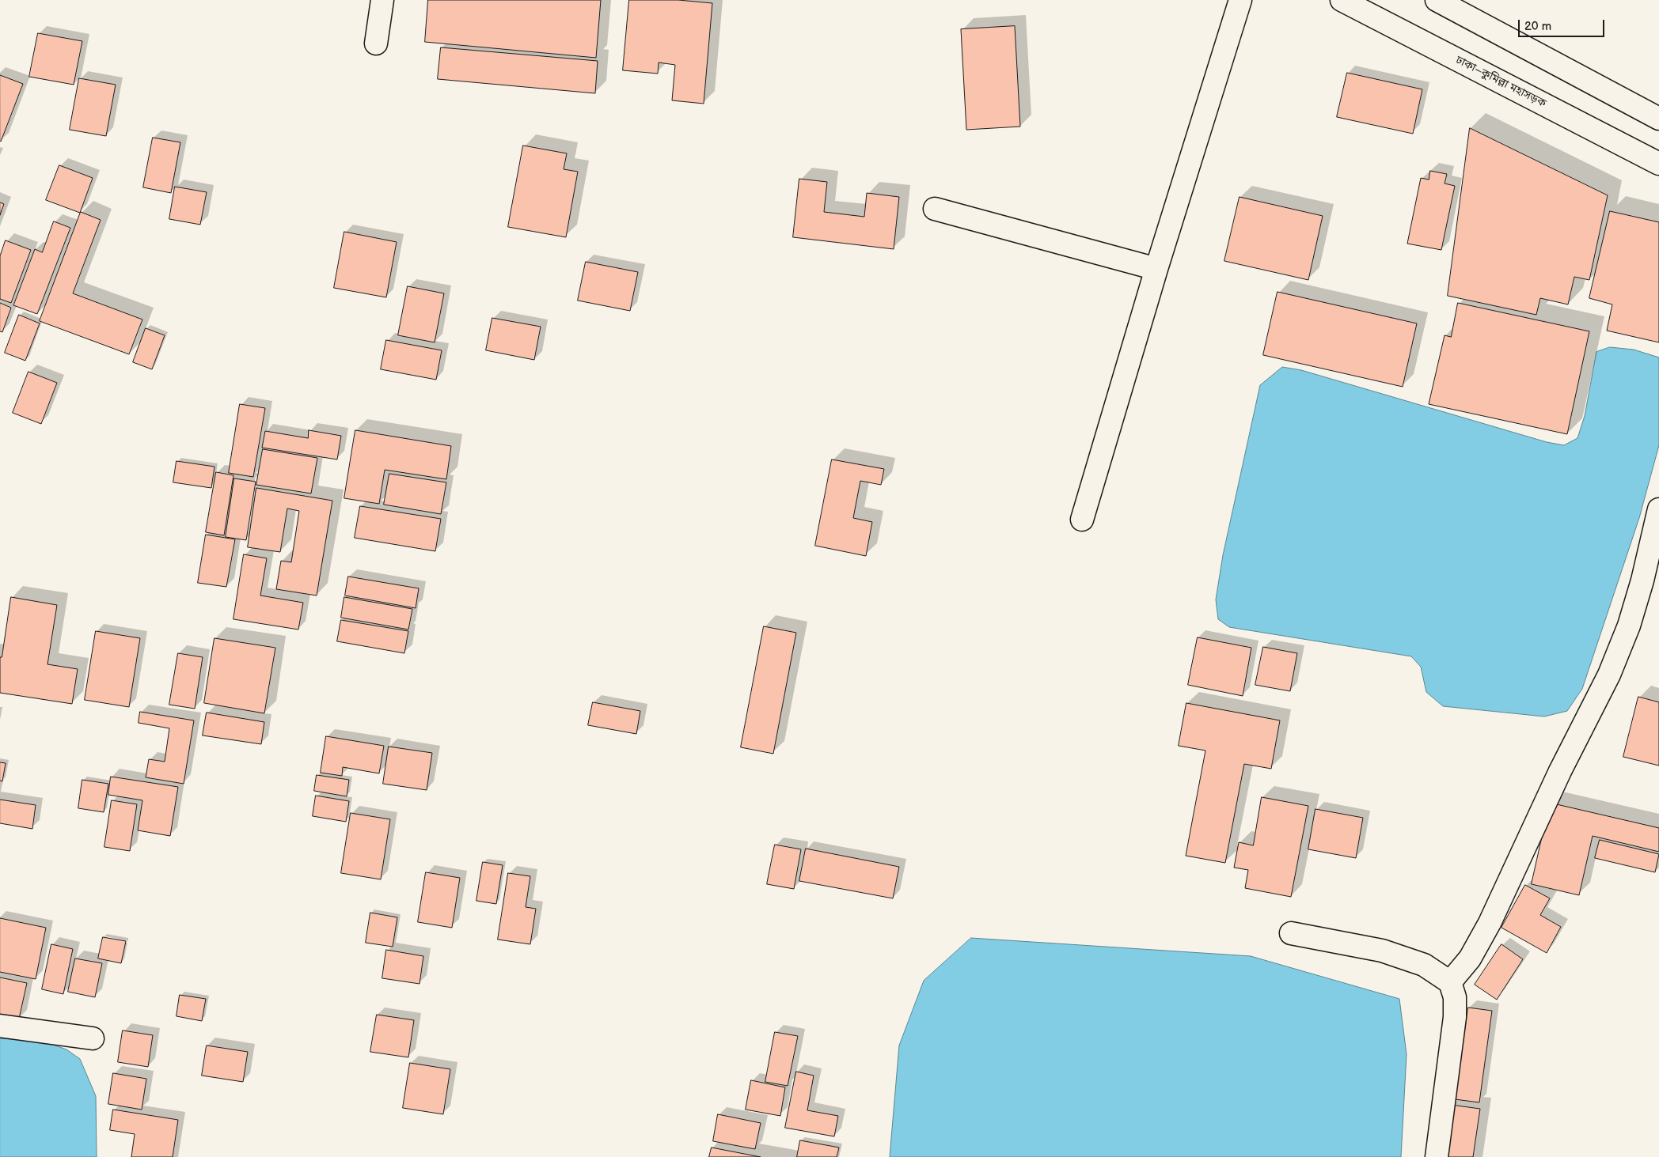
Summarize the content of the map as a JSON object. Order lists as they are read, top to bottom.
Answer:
{
  "streets": {
    "main road": ["ঢাকা–কুমিল্লা মহাসড়ক"]
  },
  "scale_bar": "20 m"
}
